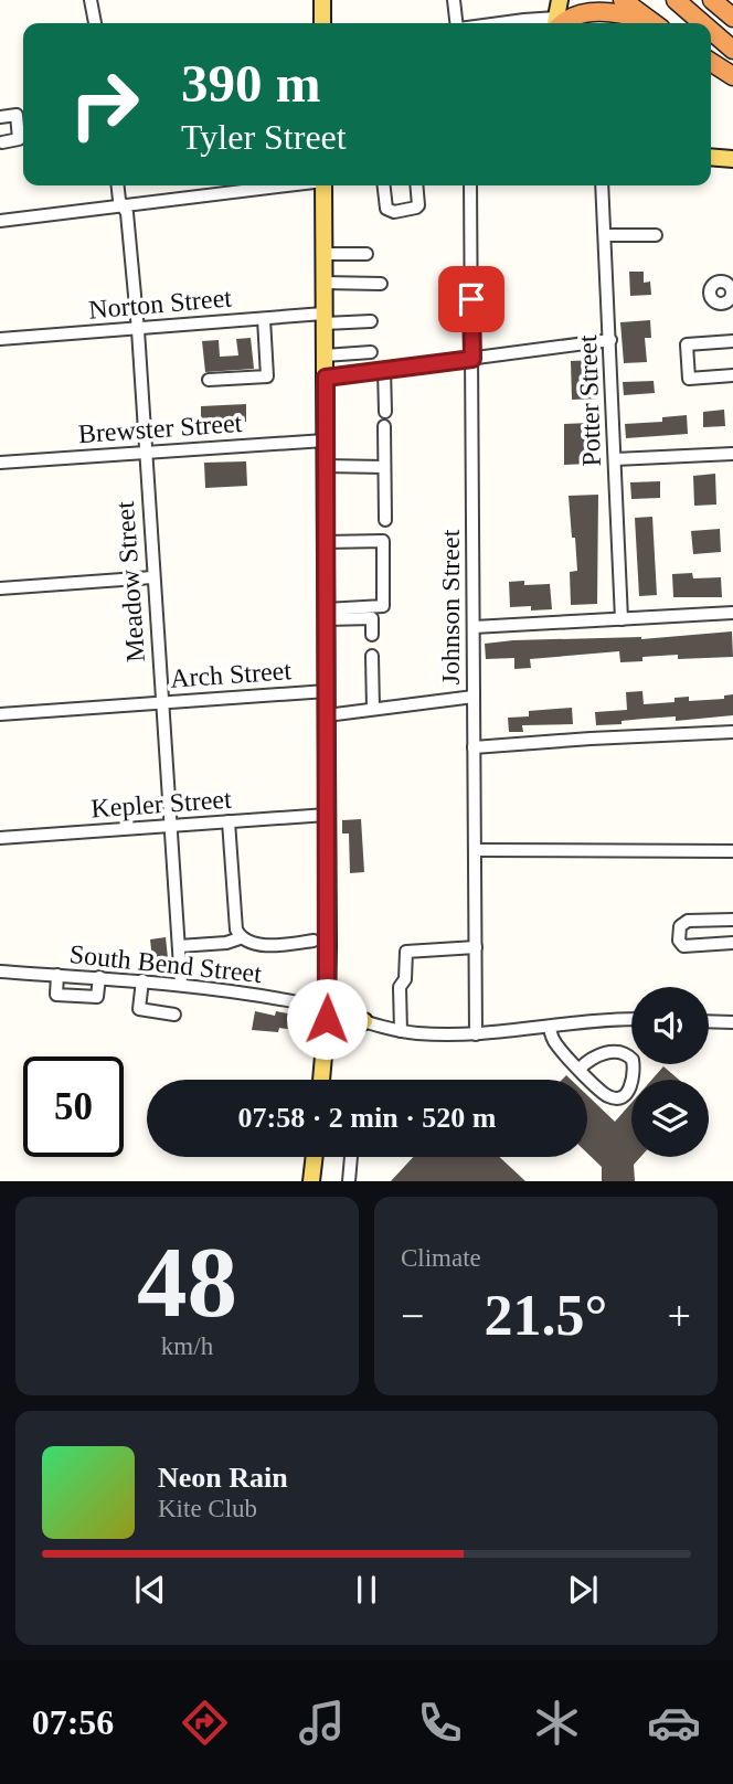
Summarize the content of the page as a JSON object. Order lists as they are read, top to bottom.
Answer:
{
  "streets": {
    "street": [
      "Norton Street",
      "Potter Street",
      "Brewster Street",
      "Meadow Street",
      "Johnson Street",
      "Arch Street",
      "Kepler Street",
      "South Bend Street"
    ]
  },
  "crossings": [
    ["Norton Street", "Meadow Street"],
    ["Brewster Street", "Meadow Street"],
    ["Meadow Street", "Arch Street"],
    ["Meadow Street", "Kepler Street"],
    ["Meadow Street", "South Bend Street"],
    ["Johnson Street", "South Bend Street"]
  ],
  "page": {
    "turn": ["390 m", "Tyler Street"],
    "limit": "50",
    "trip": "07:58 · 2 min · 520 m",
    "tile": [
      ["48", "km/h"],
      "Climate"
    ],
    "heat": ["−", "21.5°", "+"],
    "song": ["Neon Rain", "Kite Club"],
    "tabs": "07:56"
  }
}
